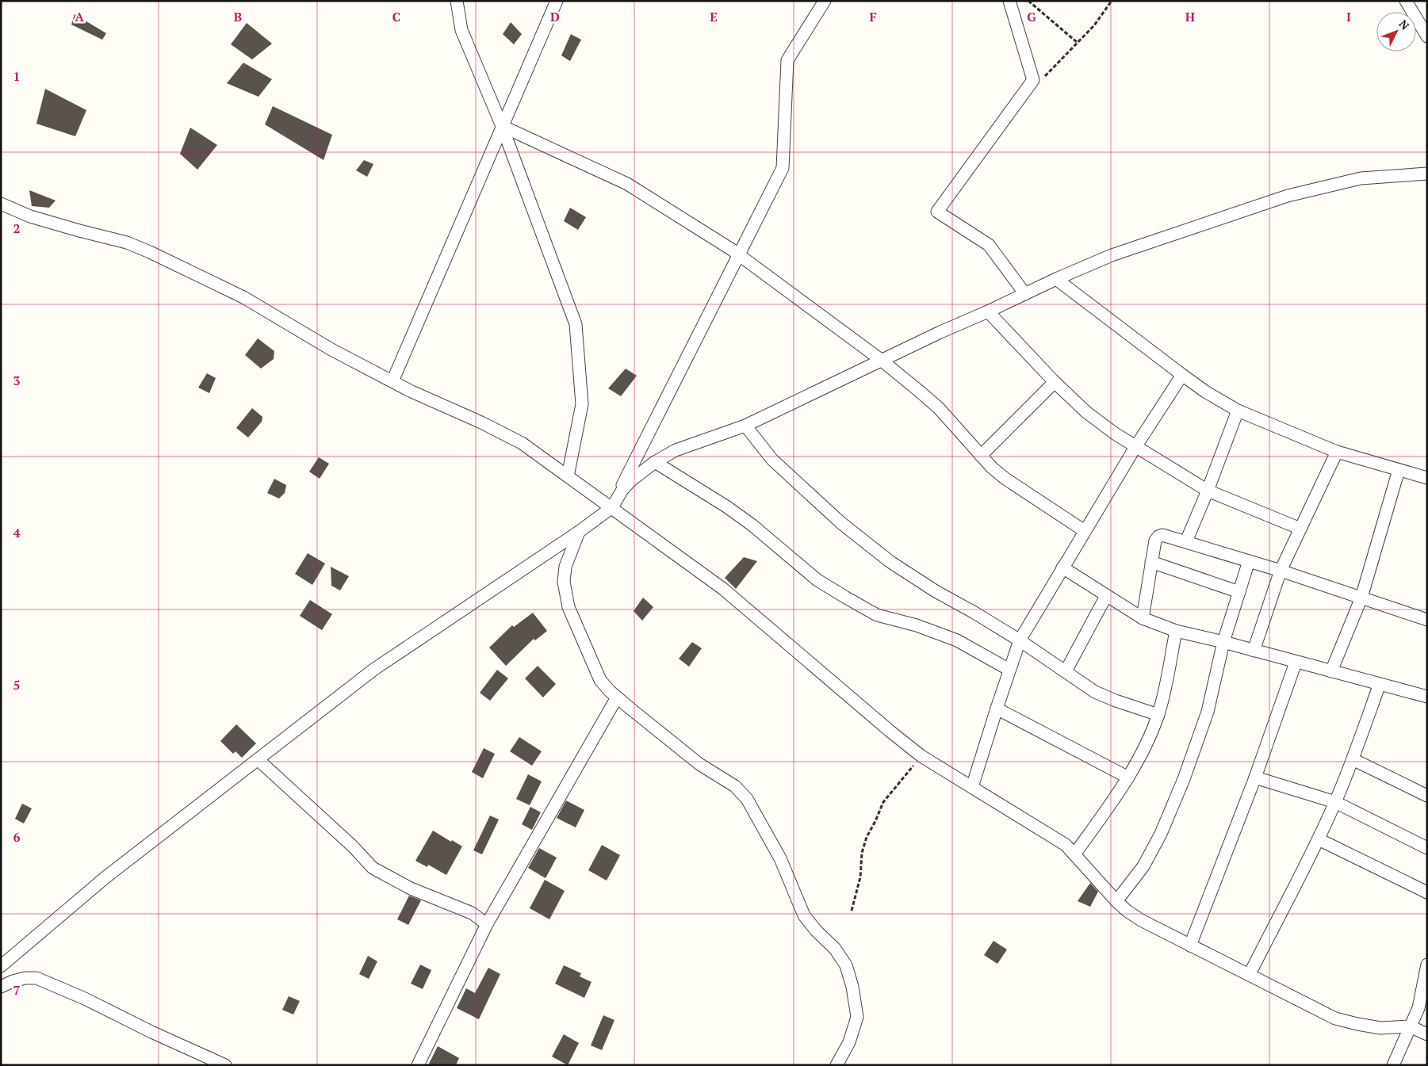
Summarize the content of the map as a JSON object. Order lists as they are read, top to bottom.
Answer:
{
  "north": "top right",
  "grid": {
    "columns": [
      "A",
      "B",
      "C",
      "D",
      "E",
      "F",
      "G",
      "H",
      "I"
    ],
    "rows": [
      "1",
      "2",
      "3",
      "4",
      "5",
      "6",
      "7"
    ]
  }
}
